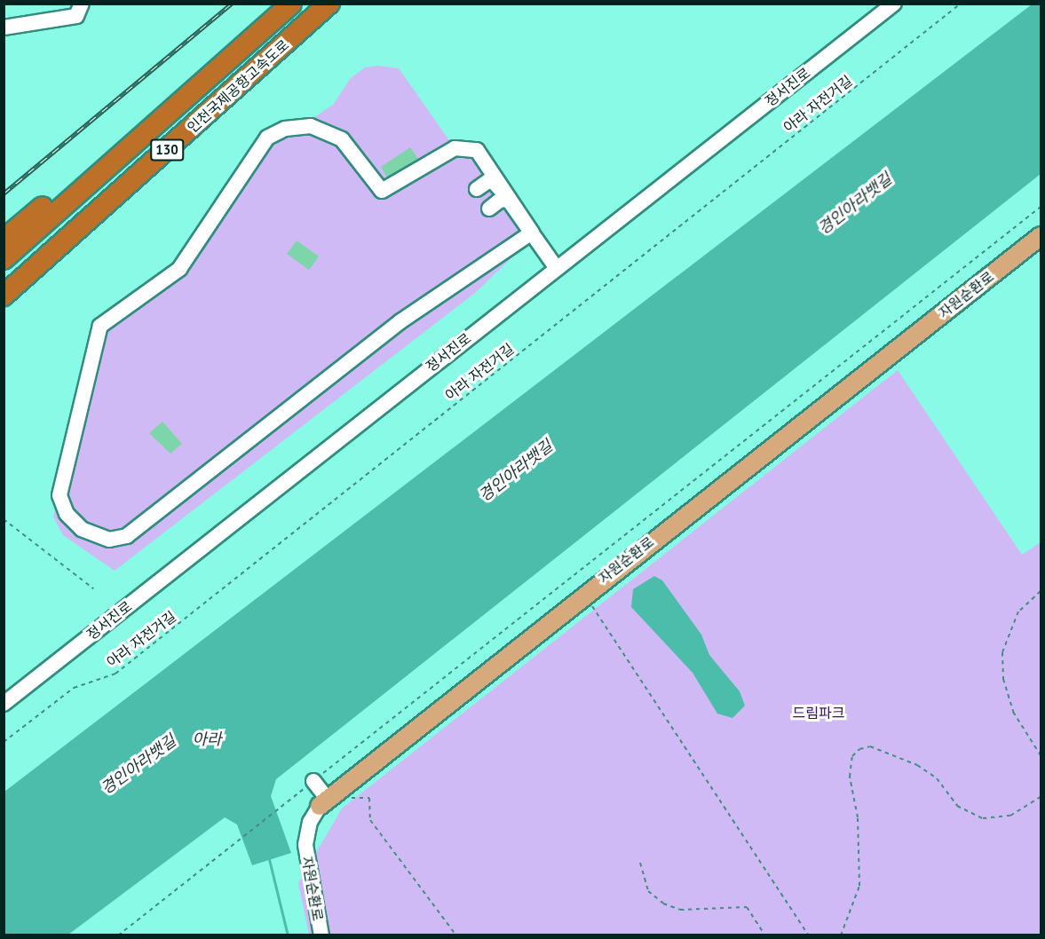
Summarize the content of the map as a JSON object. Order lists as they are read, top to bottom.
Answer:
{
  "streets": {
    "highway": ["인천국제공항고속도로", "130"],
    "main road": ["자원순환로"],
    "street": ["정서진로"],
    "path": ["아라 자전거길"]
  },
  "water": ["경인아라뱃길", "아라"],
  "parks": ["드림파크"]
}
